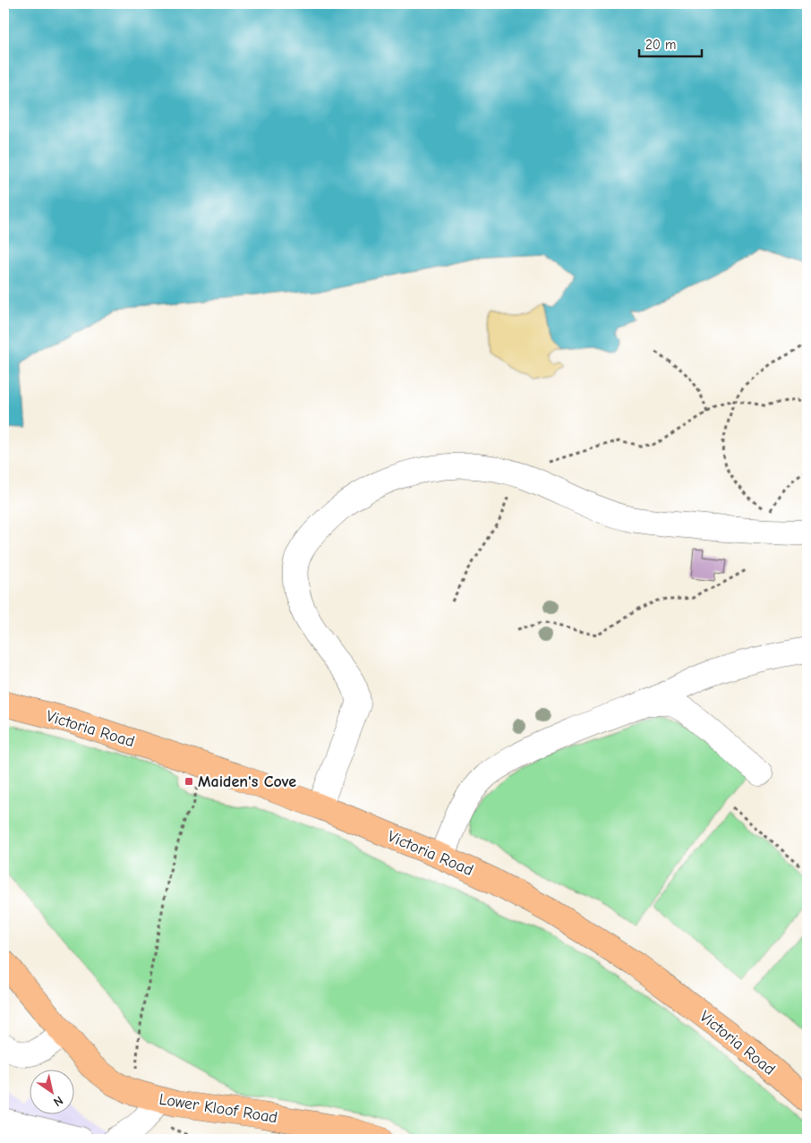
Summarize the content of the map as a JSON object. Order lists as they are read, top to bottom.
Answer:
{
  "streets": {
    "main road": ["Victoria Road", "Lower Kloof Road"]
  },
  "places": {
    "transit": ["Maiden's Cove"]
  },
  "scale_bar": "20 m",
  "north": "bottom right"
}
